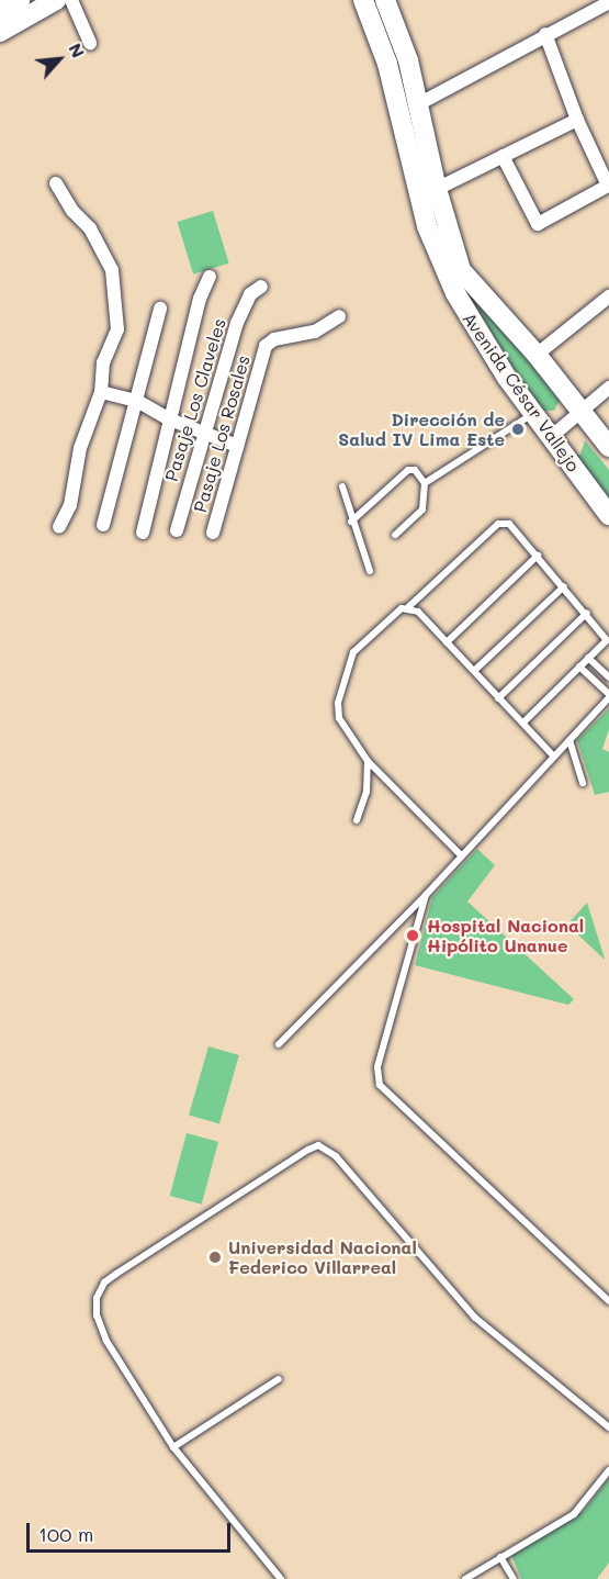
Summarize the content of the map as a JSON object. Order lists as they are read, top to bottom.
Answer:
{
  "streets": {
    "main road": ["Avenida César Vallejo"],
    "street": ["Pasaje Los Claveles", "Pasaje Los Rosales"]
  },
  "places": ["Dirección de Salud IV Lima Este", "Hospital Nacional Hipólito Unanue", "Universidad Nacional Federico Villarreal"],
  "scale_bar": "100 m",
  "north": "top right"
}
